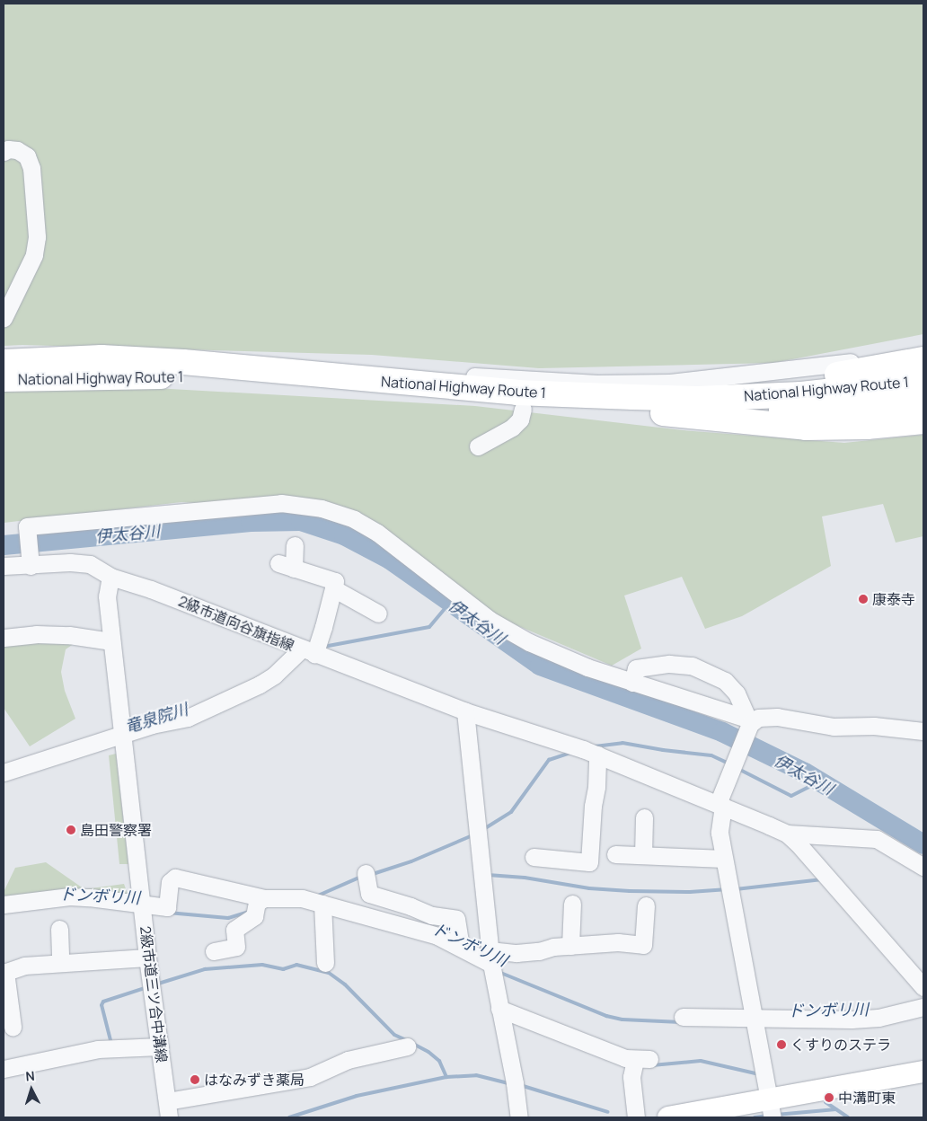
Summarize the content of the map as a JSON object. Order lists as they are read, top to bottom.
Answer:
{
  "streets": {
    "highway": ["National Highway Route 1"],
    "street": ["2級市道向谷旗指線", "2級市道三ツ合中溝線"]
  },
  "crossings": [
    ["2級市道向谷旗指線", "2級市道三ツ合中溝線"]
  ],
  "water": ["伊太谷川", "竜泉院川", "ドンボリ川"],
  "places": [
    "康泰寺",
    "島田警察署",
    "くすりのステラ",
    "はなみずき薬局",
    "中溝町東"
  ],
  "north": "top"
}
